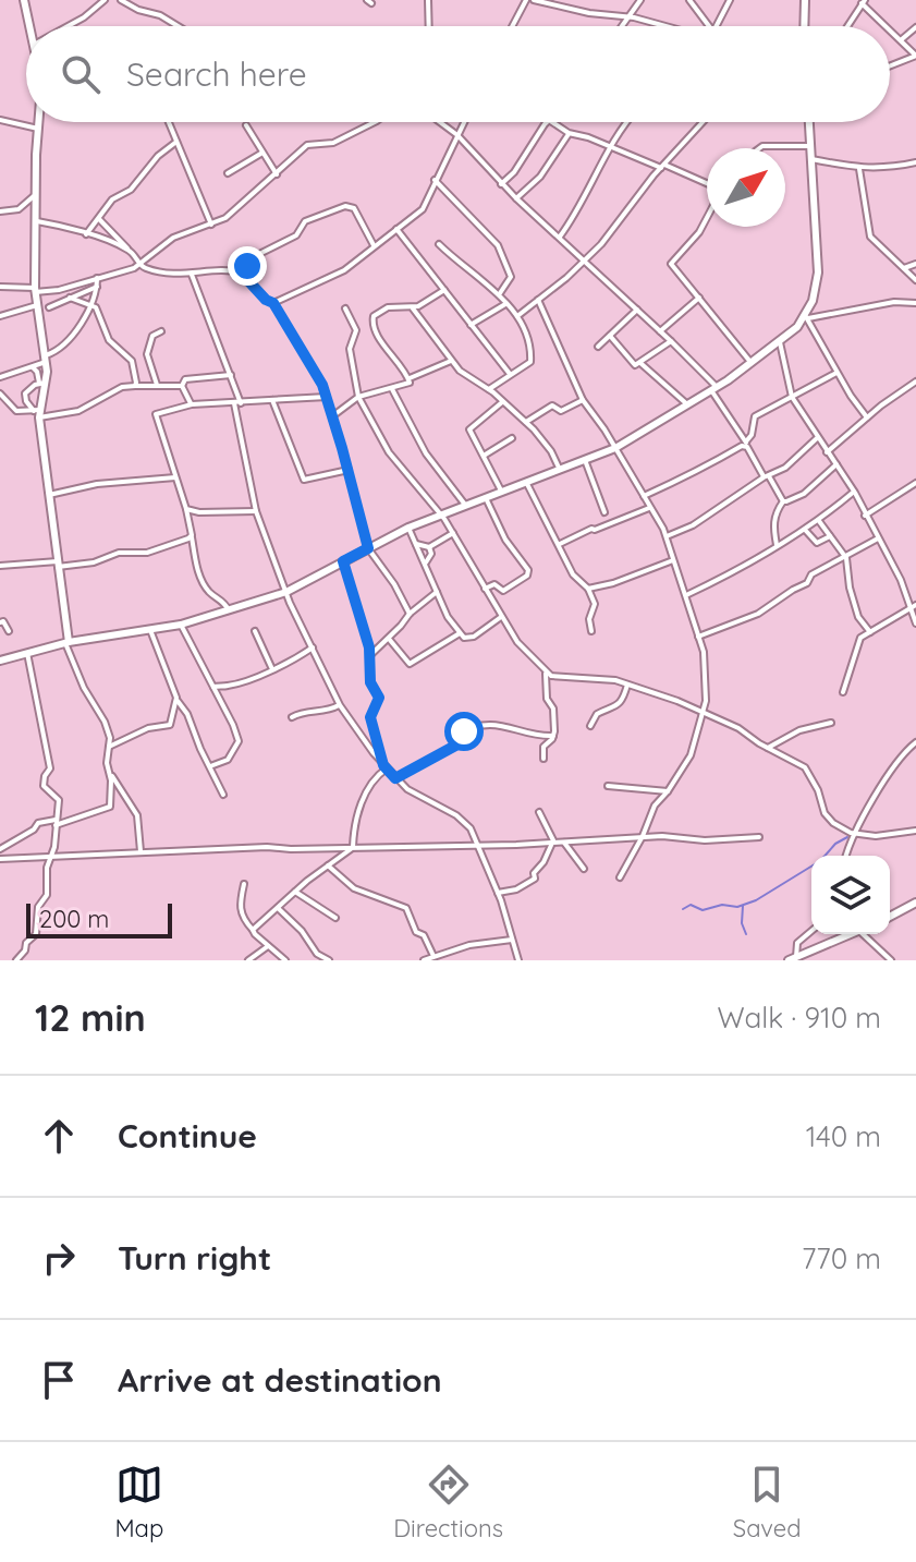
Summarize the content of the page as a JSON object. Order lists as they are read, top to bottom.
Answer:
{
  "scale_bar": "200 m",
  "north": "top right",
  "page": {
    "search": "Search here",
    "scale": "200 m",
    "heading": ["12 min", "Walk · 910 m"],
    "list": [
      ["Continue", "140 m"],
      ["Turn right", "770 m"],
      "Arrive at destination"
    ],
    "nav": ["Map", "Directions", "Saved"]
  }
}
